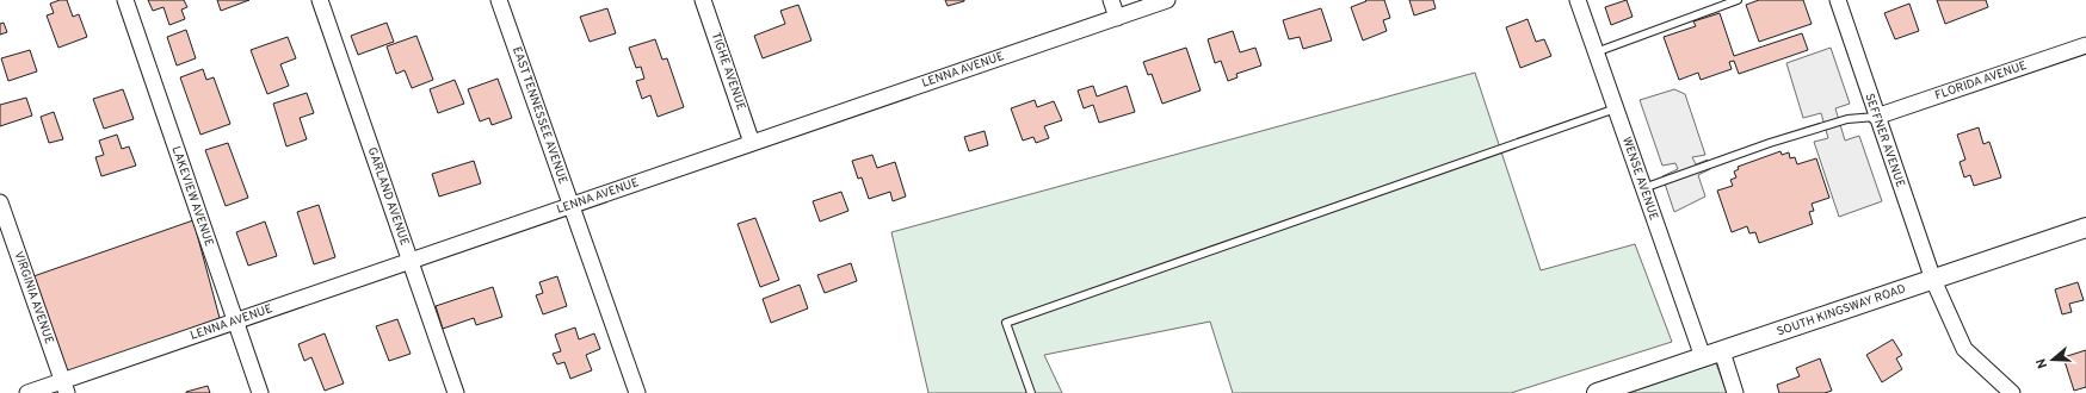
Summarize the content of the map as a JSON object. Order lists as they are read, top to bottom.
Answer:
{
  "streets": {
    "street": [
      "LENNA AVENUE",
      "TIGHE AVENUE",
      "FLORIDA AVENUE",
      "EAST TENNESSEE AVENUE",
      "SEFFNER AVENUE",
      "WENSE AVENUE",
      "LAKEVIEW AVENUE",
      "GARLAND AVENUE",
      "VIRGINIA AVENUE",
      "SOUTH KINGSWAY ROAD"
    ]
  },
  "crossings": [
    ["LENNA AVENUE", "TIGHE AVENUE"],
    ["LENNA AVENUE", "EAST TENNESSEE AVENUE"],
    ["LENNA AVENUE", "LAKEVIEW AVENUE"],
    ["LENNA AVENUE", "GARLAND AVENUE"],
    ["LENNA AVENUE", "VIRGINIA AVENUE"],
    ["FLORIDA AVENUE", "SEFFNER AVENUE"],
    ["SEFFNER AVENUE", "SOUTH KINGSWAY ROAD"],
    ["WENSE AVENUE", "SOUTH KINGSWAY ROAD"]
  ],
  "north": "left"
}
